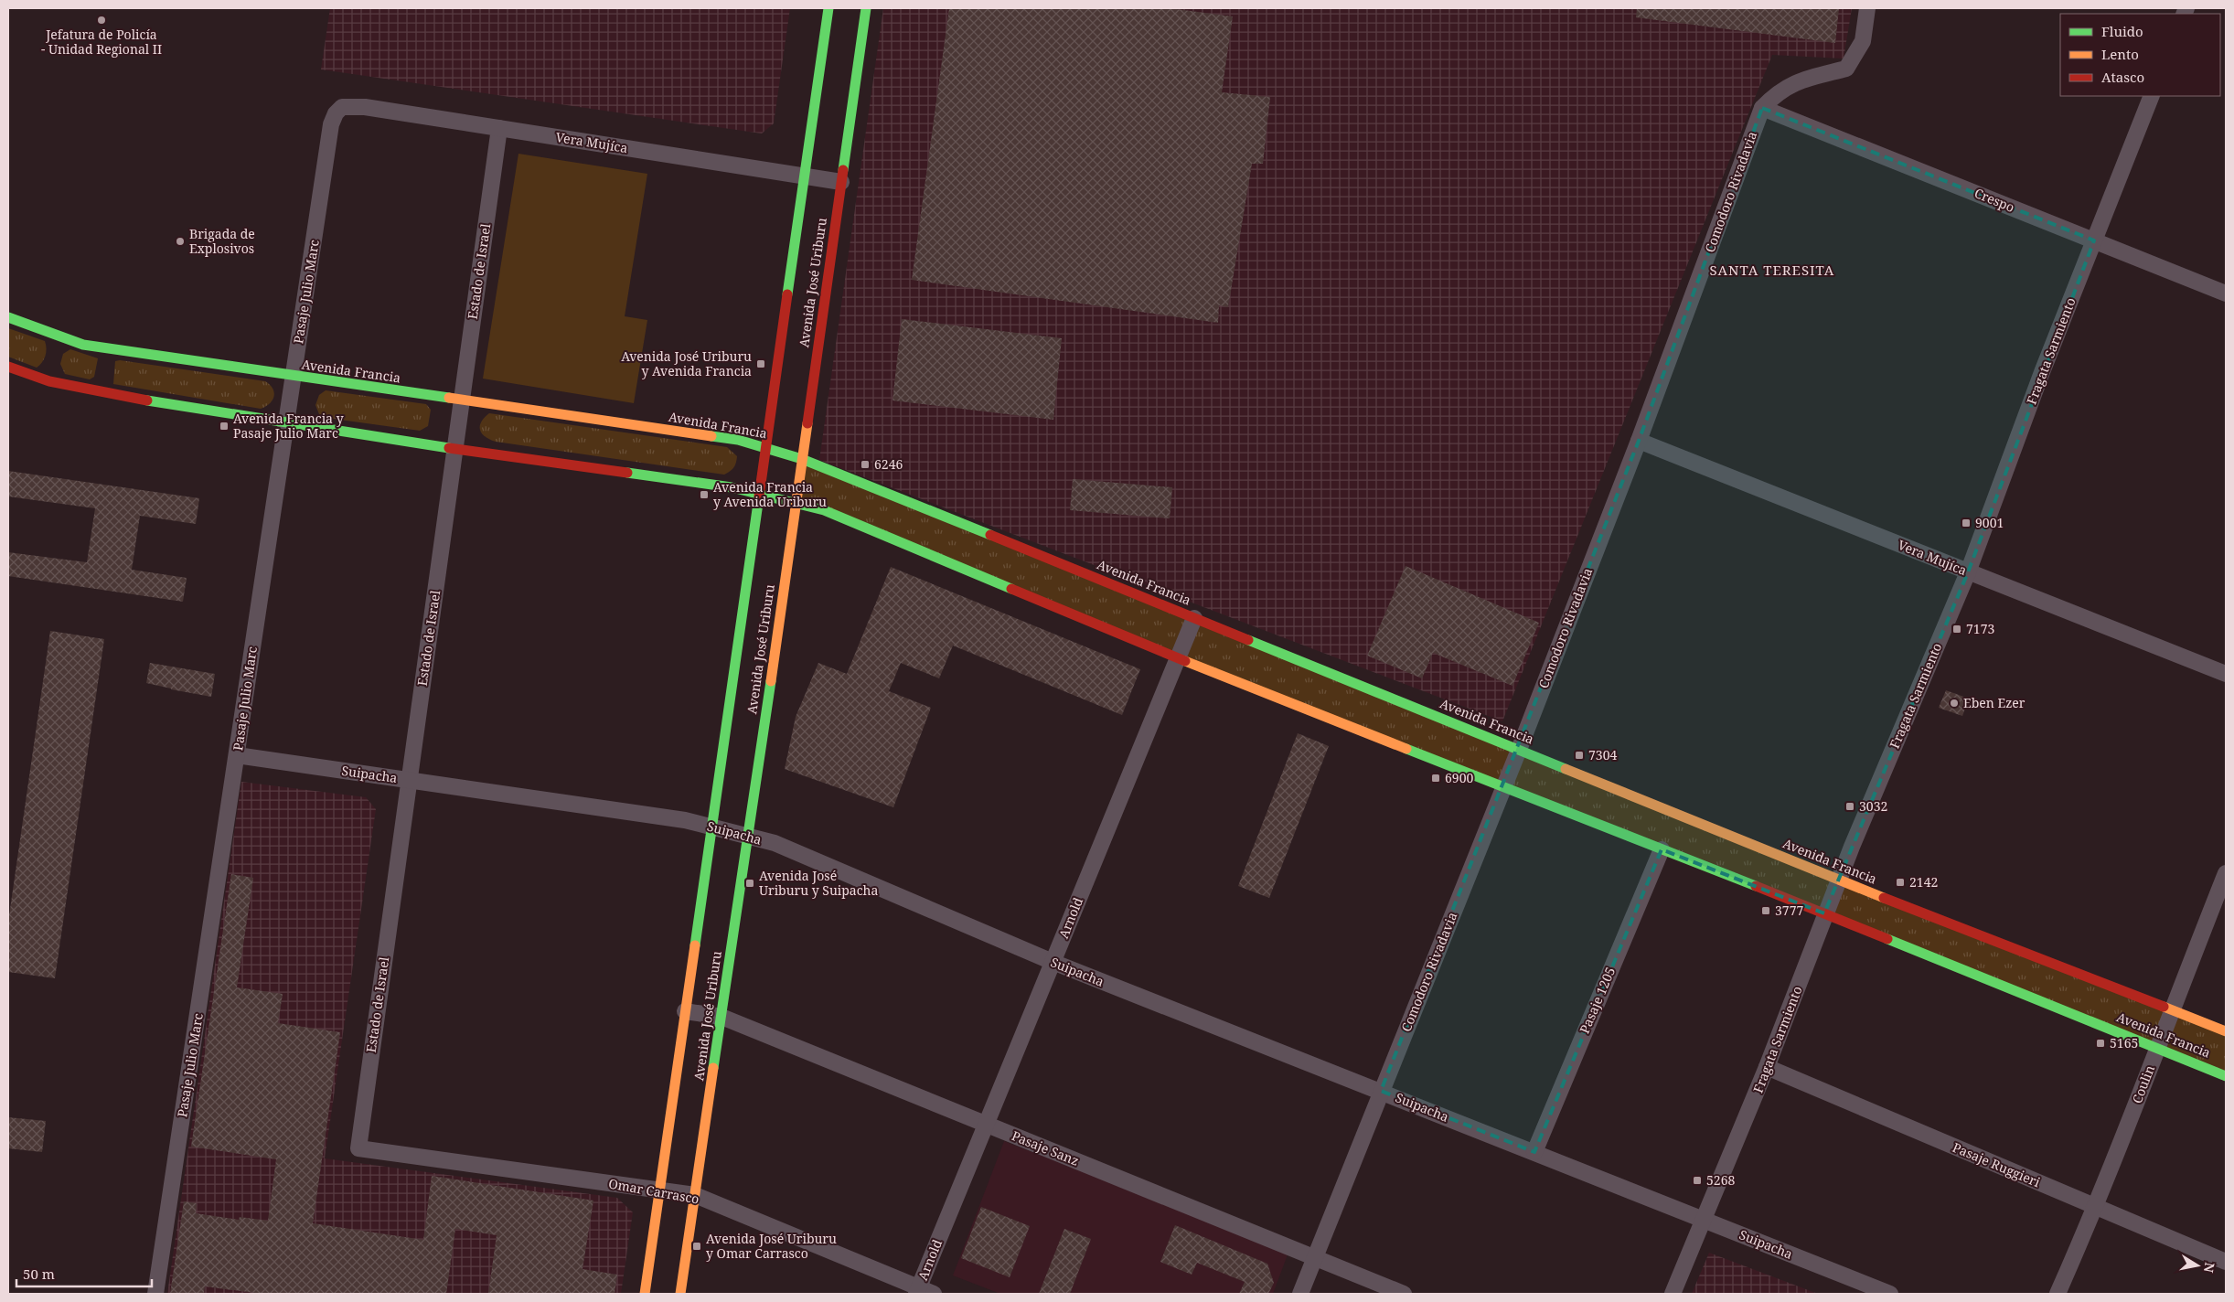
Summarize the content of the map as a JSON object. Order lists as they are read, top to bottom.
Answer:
{
  "streets": {
    "main road": ["Avenida José Uriburu", "Avenida Francia"],
    "street": [
      "Vera Mujíca",
      "Comodoro Rivadavia",
      "Crespo",
      "Estado de Israel",
      "Pasaje Julio Marc",
      "Fragata Sarmiento",
      "Suipacha",
      "Arnold",
      "Pasaje 1205",
      "Coulin",
      "Pasaje Sanz",
      "Pasaje Ruggieri",
      "Omar Carrasco"
    ]
  },
  "crossings": [
    ["Vera Mujíca", "Comodoro Rivadavia"],
    ["Vera Mujíca", "Estado de Israel"],
    ["Vera Mujíca", "Avenida José Uriburu"],
    ["Vera Mujíca", "Pasaje Julio Marc"],
    ["Vera Mujíca", "Fragata Sarmiento"],
    ["Comodoro Rivadavia", "Crespo"],
    ["Comodoro Rivadavia", "Avenida Francia"],
    ["Comodoro Rivadavia", "Suipacha"],
    ["Comodoro Rivadavia", "Pasaje Sanz"],
    ["Crespo", "Fragata Sarmiento"],
    ["Estado de Israel", "Avenida Francia"],
    ["Estado de Israel", "Suipacha"],
    ["Estado de Israel", "Omar Carrasco"],
    ["Avenida José Uriburu", "Avenida Francia"],
    ["Avenida José Uriburu", "Suipacha"],
    ["Avenida José Uriburu", "Pasaje Sanz"],
    ["Avenida José Uriburu", "Omar Carrasco"],
    ["Pasaje Julio Marc", "Avenida Francia"],
    ["Pasaje Julio Marc", "Suipacha"],
    ["Fragata Sarmiento", "Avenida Francia"],
    ["Fragata Sarmiento", "Suipacha"],
    ["Fragata Sarmiento", "Pasaje Ruggieri"],
    ["Avenida Francia", "Arnold"],
    ["Avenida Francia", "Pasaje 1205"],
    ["Avenida Francia", "Coulin"],
    ["Suipacha", "Arnold"],
    ["Suipacha", "Pasaje 1205"],
    ["Arnold", "Pasaje Sanz"],
    ["Arnold", "Omar Carrasco"],
    ["Coulin", "Pasaje Ruggieri"]
  ],
  "districts": ["SANTA TERESITA"],
  "places": {
    "other": ["Jefatura de Policía - Unidad Regional II", "Brigada de Explosivos", "Eben Ezer"],
    "transit": [
      "Avenida José Uriburu y Avenida Francia",
      "Avenida Francia y Pasaje Julio Marc",
      "6246",
      "Avenida Francia y Avenida Uriburu",
      "9001",
      "7173",
      "7304",
      "6900",
      "3032",
      "2142",
      "Avenida José Uriburu y Suipacha",
      "3777",
      "5165",
      "5268",
      "Avenida José Uriburu y Omar Carrasco"
    ]
  },
  "legend": ["Fluido", "Lento", "Atasco"],
  "scale_bar": "50 m",
  "north": "right"
}
